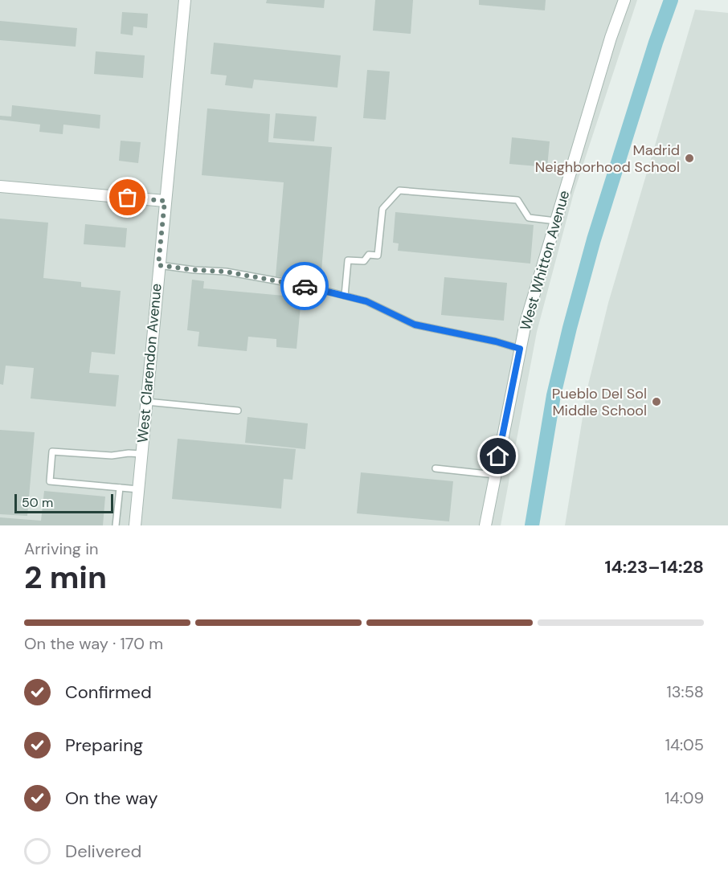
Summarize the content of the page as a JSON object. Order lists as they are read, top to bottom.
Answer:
{
  "streets": {
    "street": ["West Whitton Avenue", "West Clarendon Avenue"]
  },
  "places": ["Madrid Neighborhood School", "Pueblo Del Sol Middle School"],
  "scale_bar": "50 m",
  "page": {
    "scale": "50 m",
    "heading": ["2 min", "Arriving in", "14:23–14:28"],
    "bar": "On the way · 170 m",
    "list": [
      ["Confirmed", "13:58"],
      ["Preparing", "14:05"],
      ["On the way", "14:09"],
      "Delivered"
    ]
  }
}
